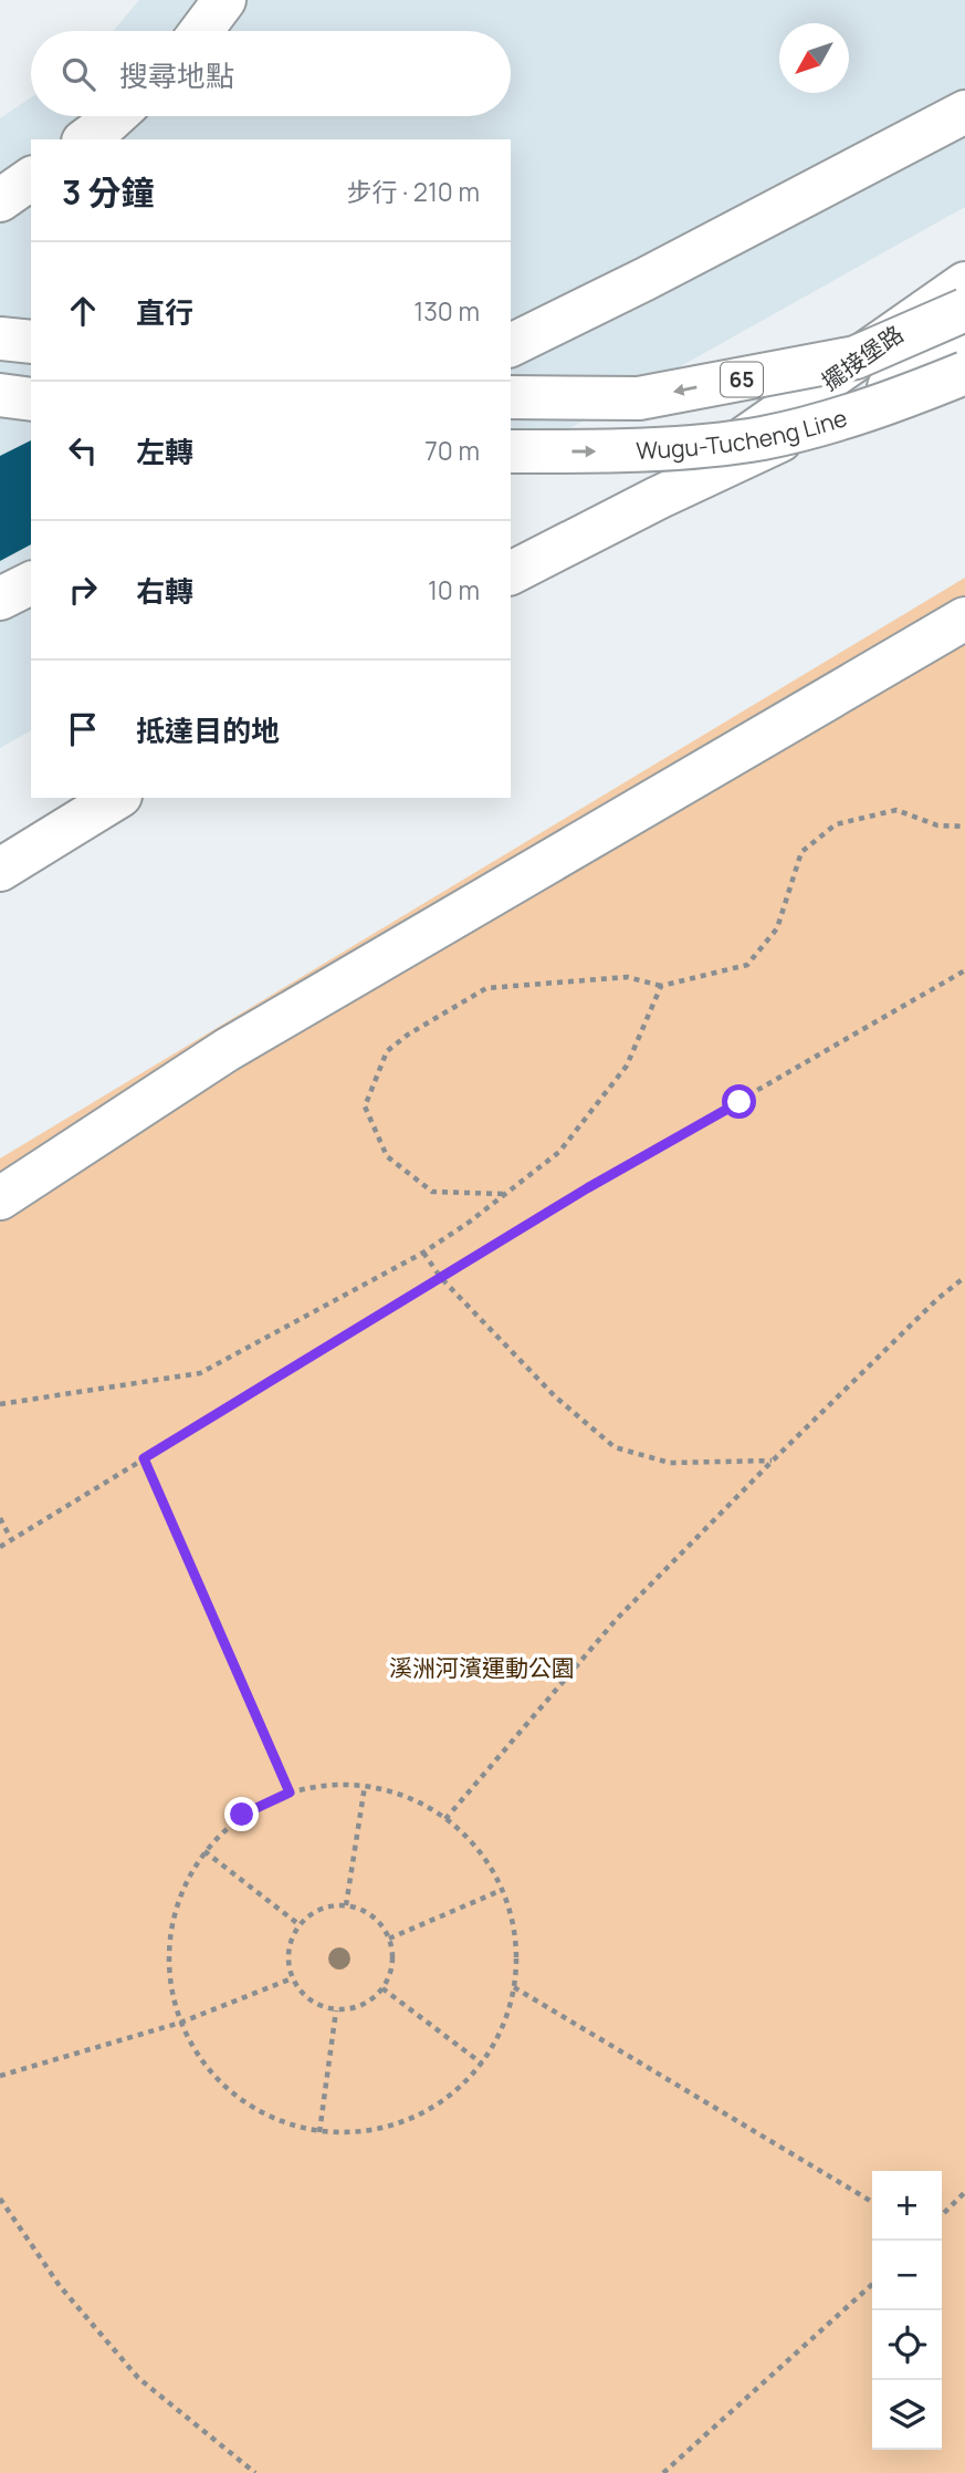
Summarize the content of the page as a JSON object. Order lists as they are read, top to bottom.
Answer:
{
  "streets": {
    "main road": ["擺接堡路", "65", "Wugu-Tucheng Line"]
  },
  "parks": ["溪洲河濱運動公園"],
  "north": "bottom left",
  "page": {
    "search": "搜尋地點",
    "heading": ["3 分鐘", "步行 · 210 m"],
    "list": [
      ["直行", "130 m"],
      ["左轉", "70 m"],
      ["右轉", "10 m"],
      "抵達目的地"
    ],
    "map_buttons": ["+", "−"]
  }
}
